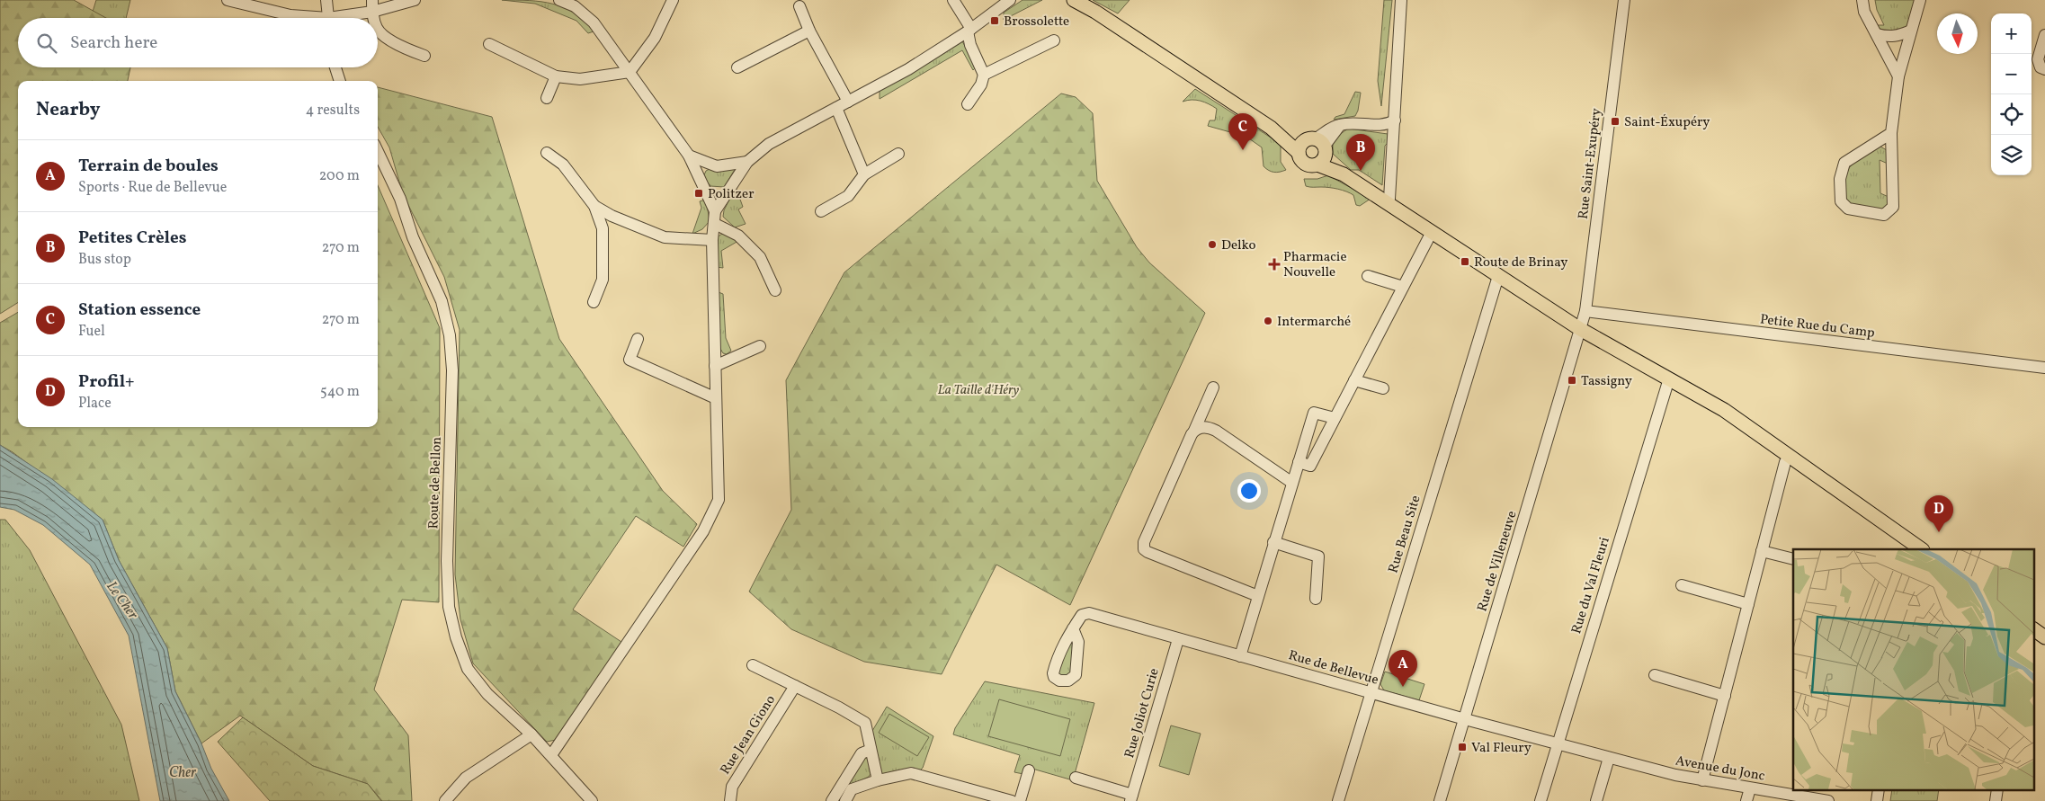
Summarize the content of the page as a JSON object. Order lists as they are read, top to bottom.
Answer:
{
  "streets": {
    "street": [
      "Rue Saint-Exupéry",
      "Petite Rue du Camp",
      "Route de Bellon",
      "Rue Beau Site",
      "Rue de Villeneuve",
      "Rue du Val Fleuri",
      "Rue de Bellevue",
      "Rue Joliot Curie",
      "Rue Jean Giono",
      "Avenue du Jonc"
    ]
  },
  "crossings": [
    ["Rue Saint-Exupéry", "Petite Rue du Camp"],
    ["Rue Saint-Exupéry", "Rue de Villeneuve"],
    ["Rue Beau Site", "Rue de Bellevue"],
    ["Rue de Villeneuve", "Rue de Bellevue"],
    ["Rue du Val Fleuri", "Rue de Bellevue"],
    ["Rue de Bellevue", "Rue Joliot Curie"],
    ["Rue de Bellevue", "Avenue du Jonc"]
  ],
  "water": ["Le Cher", "Cher"],
  "parks": ["La Taille d'Héry"],
  "places": {
    "transit": [
      "Brossolette",
      "Saint-Éxupéry",
      "Politzer",
      "Route de Brinay",
      "Tassigny",
      "Val Fleury"
    ],
    "other": ["Delko", "Intermarché"],
    "health": ["Pharmacie Nouvelle"]
  },
  "north": "bottom",
  "page": {
    "map_buttons": ["+", "−"],
    "search": "Search here",
    "heading": ["Nearby", "4 results"],
    "pins": [
      "C",
      "B",
      "D",
      "A"
    ],
    "list": [
      {
        "mark": "A",
        "name": "Terrain de boules",
        "note": "Sports · Rue de Bellevue",
        "value": "200 m"
      },
      {
        "mark": "B",
        "name": "Petites Crèles",
        "note": "Bus stop",
        "value": "270 m"
      },
      {
        "mark": "C",
        "name": "Station essence",
        "note": "Fuel",
        "value": "270 m"
      },
      {
        "mark": "D",
        "name": "Profil+",
        "note": "Place",
        "value": "540 m"
      }
    ]
  }
}
